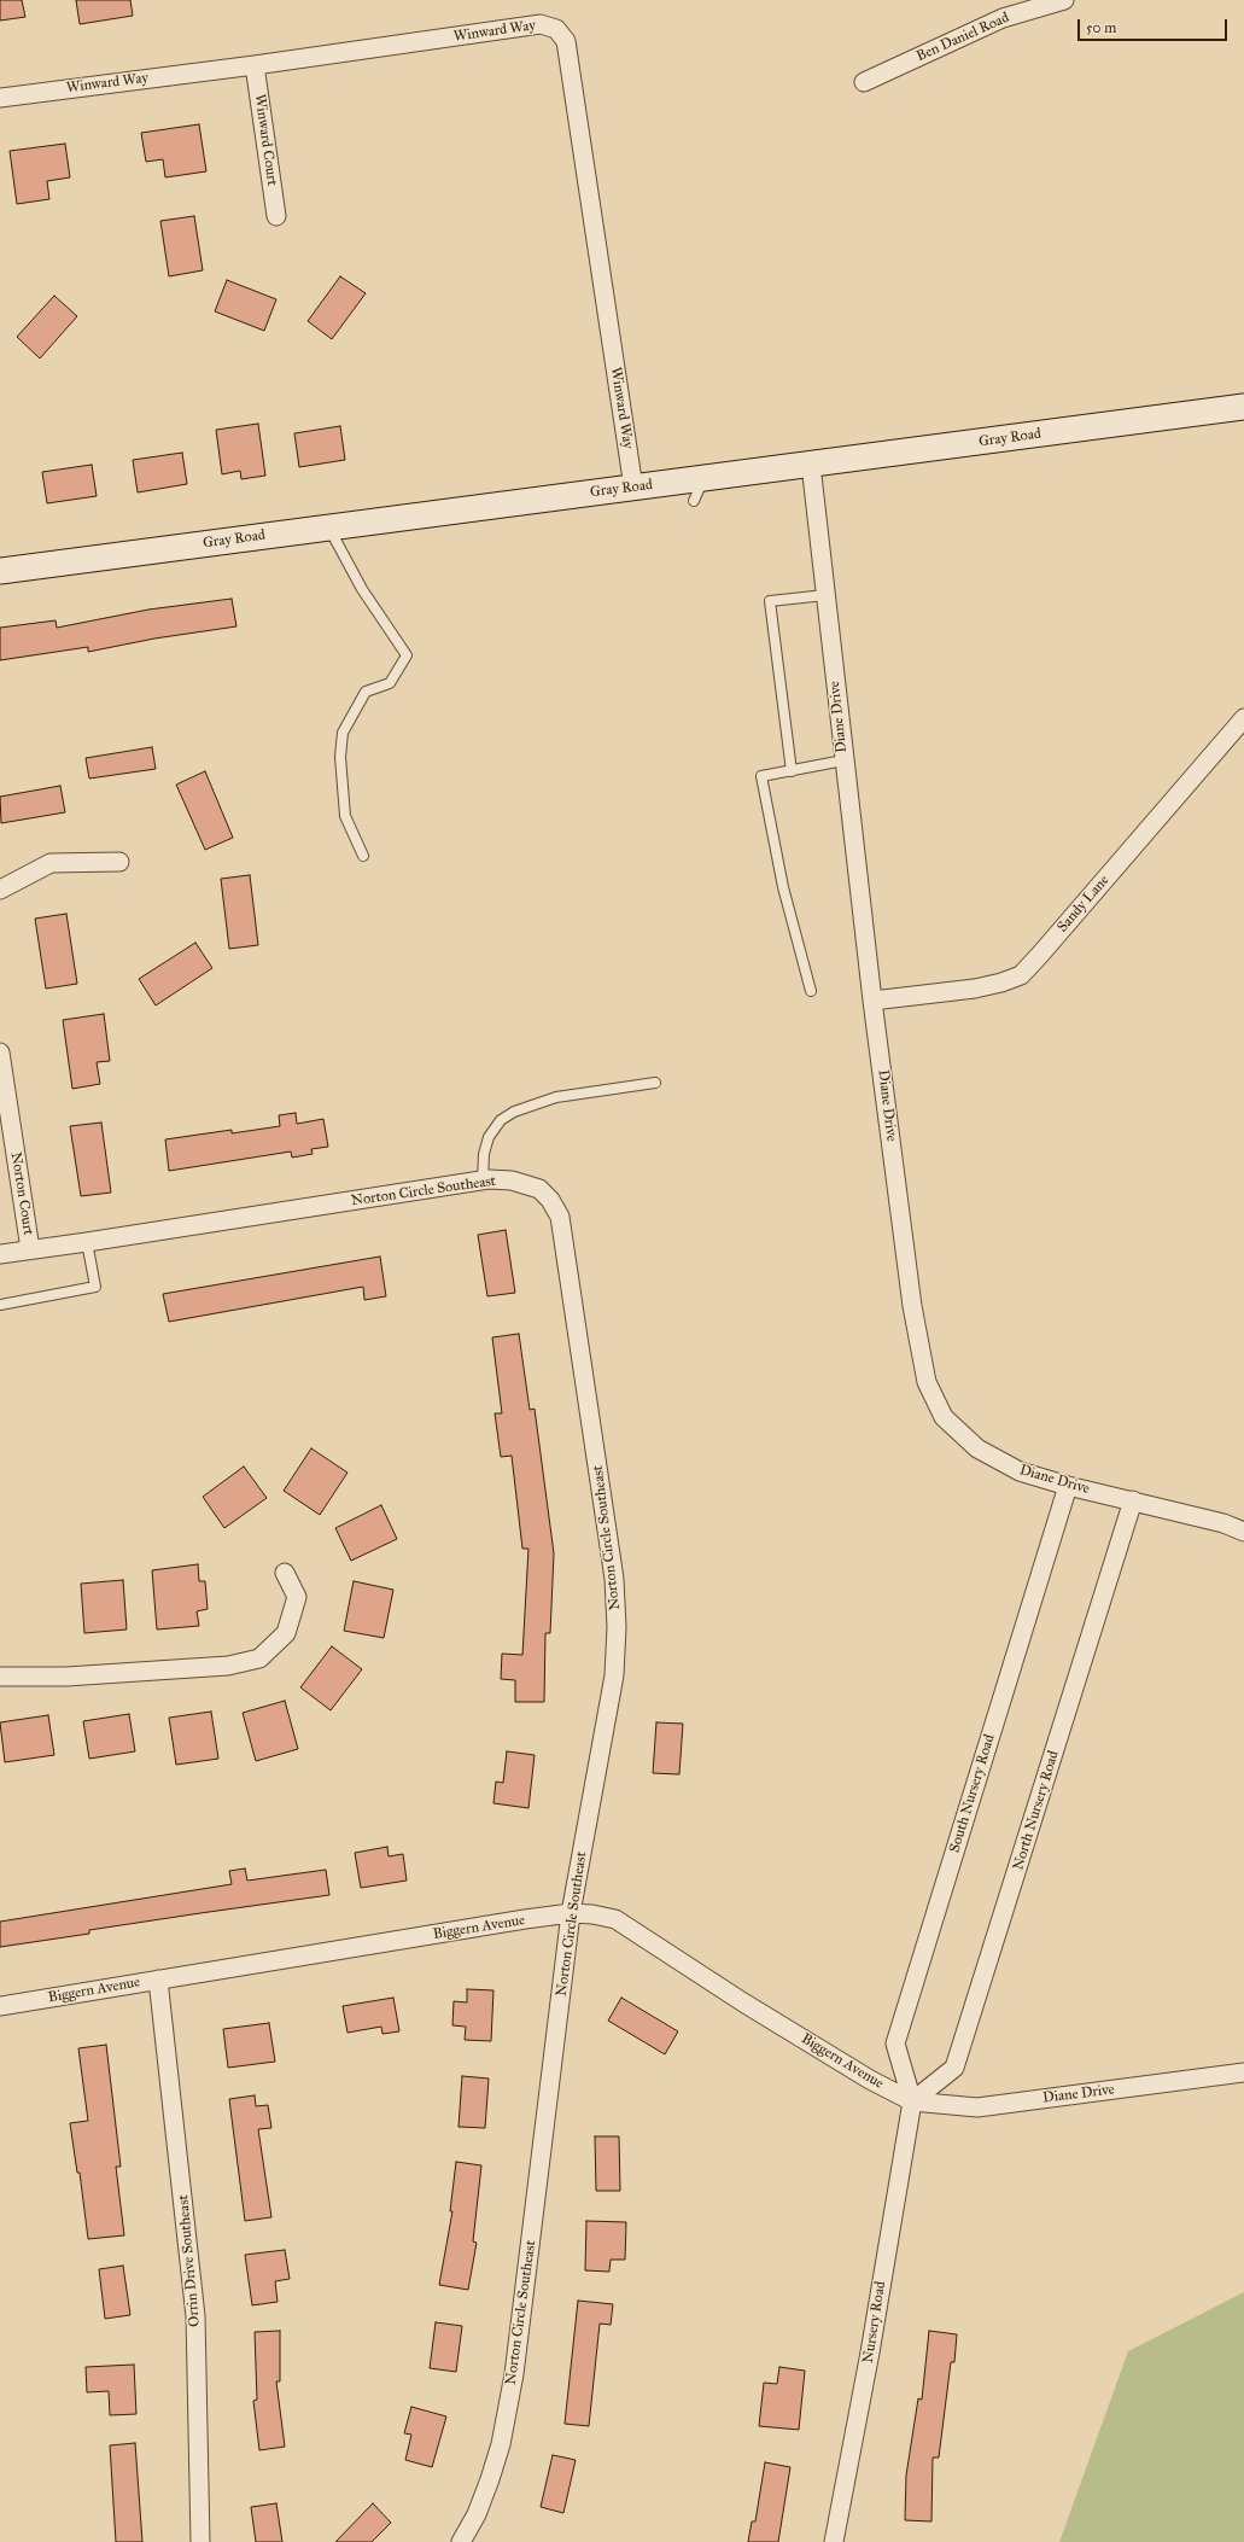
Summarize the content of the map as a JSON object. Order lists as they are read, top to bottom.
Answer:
{
  "streets": {
    "street": [
      "Winward Way",
      "Ben Daniel Road",
      "Winward Court",
      "Gray Road",
      "Diane Drive",
      "Sandy Lane",
      "Norton Circle Southeast",
      "Norton Court",
      "South Nursery Road",
      "North Nursery Road",
      "Biggern Avenue",
      "Orrin Drive Southeast",
      "Nursery Road"
    ]
  },
  "crossings": [
    ["Winward Way", "Winward Court"],
    ["Winward Way", "Gray Road"],
    ["Gray Road", "Diane Drive"],
    ["Diane Drive", "Sandy Lane"],
    ["Diane Drive", "South Nursery Road"],
    ["Diane Drive", "North Nursery Road"],
    ["Diane Drive", "Biggern Avenue"],
    ["Diane Drive", "Nursery Road"],
    ["Norton Circle Southeast", "Norton Court"],
    ["Norton Circle Southeast", "Biggern Avenue"],
    ["South Nursery Road", "North Nursery Road"],
    ["South Nursery Road", "Biggern Avenue"],
    ["South Nursery Road", "Nursery Road"],
    ["North Nursery Road", "Biggern Avenue"],
    ["North Nursery Road", "Nursery Road"],
    ["Biggern Avenue", "Orrin Drive Southeast"],
    ["Biggern Avenue", "Nursery Road"]
  ],
  "scale_bar": "50 m"
}
